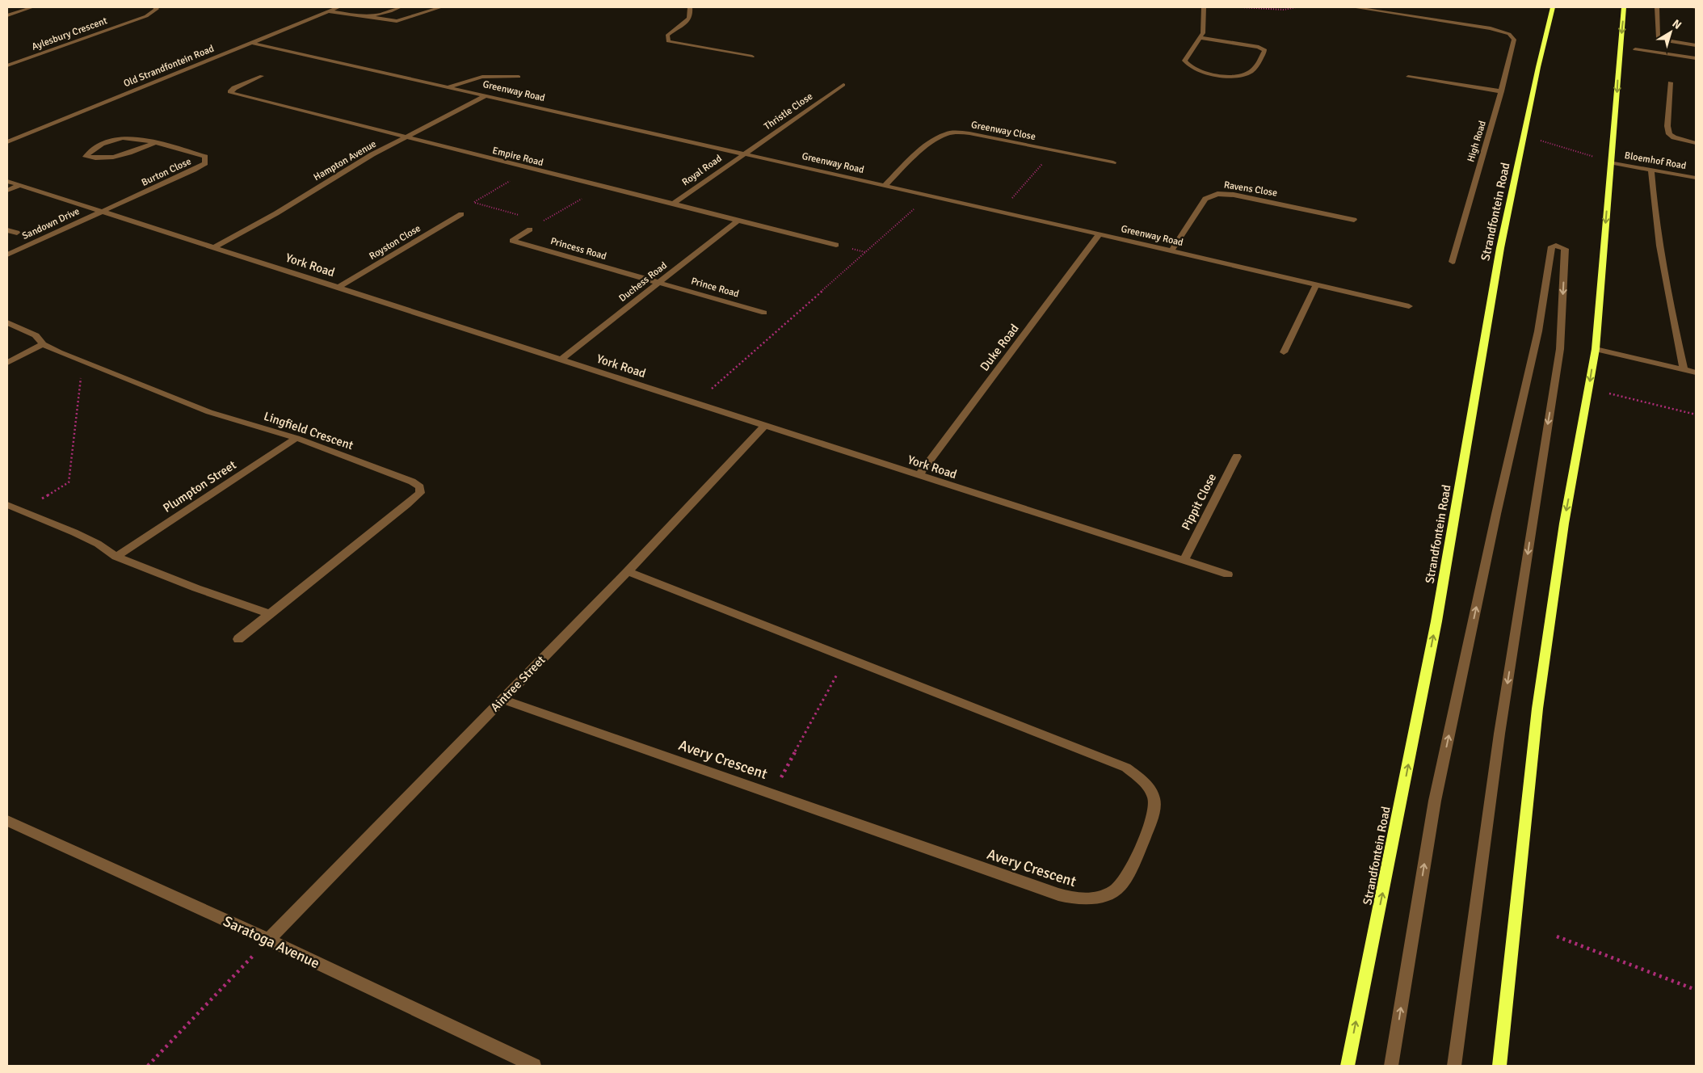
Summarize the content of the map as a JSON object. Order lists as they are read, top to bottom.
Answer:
{
  "streets": {
    "main road": ["Strandfontein Road"],
    "street": [
      "Aylesbury Crescent",
      "Old Strandfontein Road",
      "Greenway Road",
      "Thristle Close",
      "Greenway Close",
      "High Road",
      "Empire Road",
      "Hampton Avenue",
      "Bloemhof Road",
      "Royal Road",
      "Burton Close",
      "Ravens Close",
      "Sandown Drive",
      "Royston Close",
      "Princess Road",
      "York Road",
      "Duchess Road",
      "Prince Road",
      "Duke Road",
      "Lingfield Crescent",
      "Plumpton Street",
      "Pippit Close",
      "Aintree Street",
      "Avery Crescent",
      "Saratoga Avenue"
    ]
  },
  "crossings": [
    ["Old Strandfontein Road", "Greenway Road"],
    ["Greenway Road", "Thristle Close"],
    ["Greenway Road", "Greenway Close"],
    ["Greenway Road", "Hampton Avenue"],
    ["Greenway Road", "Royal Road"],
    ["Greenway Road", "Ravens Close"],
    ["Greenway Road", "Duke Road"],
    ["Thristle Close", "Royal Road"],
    ["Empire Road", "Hampton Avenue"],
    ["Empire Road", "Royal Road"],
    ["Empire Road", "Duchess Road"],
    ["Hampton Avenue", "York Road"],
    ["Burton Close", "Sandown Drive"],
    ["Burton Close", "York Road"],
    ["Sandown Drive", "York Road"],
    ["Royston Close", "York Road"],
    ["Princess Road", "Duchess Road"],
    ["Princess Road", "Prince Road"],
    ["York Road", "Duchess Road"],
    ["York Road", "Duke Road"],
    ["York Road", "Pippit Close"],
    ["York Road", "Aintree Street"],
    ["Duchess Road", "Prince Road"],
    ["Lingfield Crescent", "Plumpton Street"],
    ["Aintree Street", "Avery Crescent"],
    ["Aintree Street", "Saratoga Avenue"]
  ],
  "one_way": ["Strandfontein Road"],
  "north": "top right"
}
